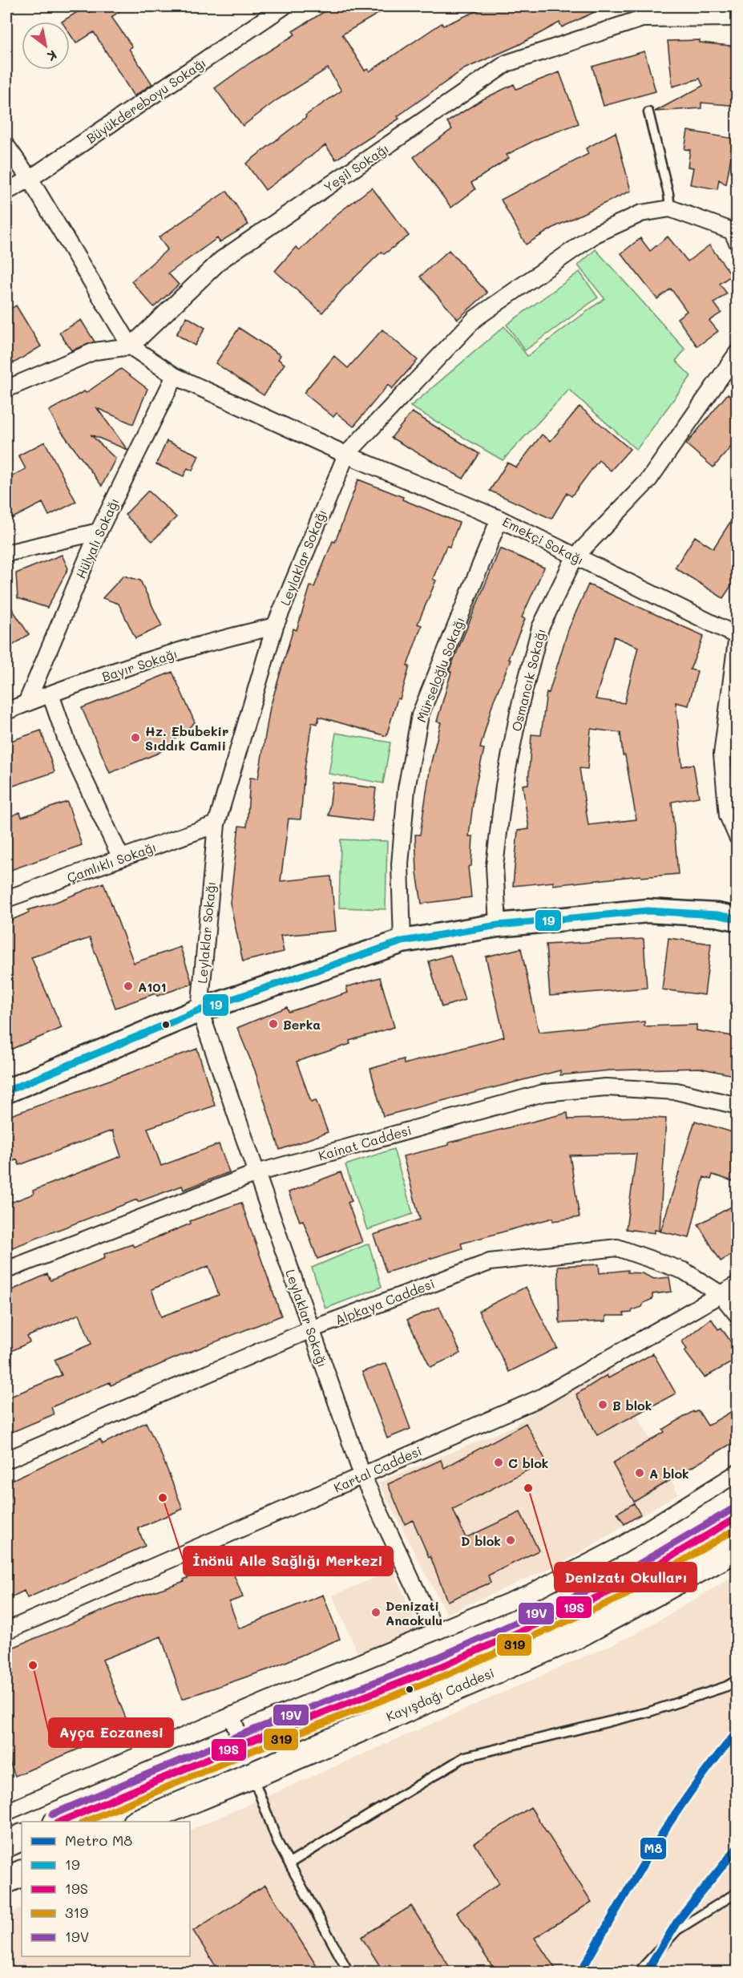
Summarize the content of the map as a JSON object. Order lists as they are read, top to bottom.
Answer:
{
  "streets": {
    "main road": ["Kayışdağı Caddesi"],
    "street": [
      "Büyükdereboyu Sokağı",
      "Yeşil Sokağı",
      "Hülyalı Sokağı",
      "Emekçi Sokağı",
      "Leylaklar Sokağı",
      "Bayır Sokağı",
      "Mürseloğlu Sokağı",
      "Osmancık Sokağı",
      "Çamlıklı Sokağı",
      "Kainat Caddesi",
      "Alpkaya Caddesi",
      "Kartal Caddesi"
    ]
  },
  "crossings": [
    ["Hülyalı Sokağı", "Bayır Sokağı"],
    ["Emekçi Sokağı", "Leylaklar Sokağı"],
    ["Emekçi Sokağı", "Mürseloğlu Sokağı"],
    ["Emekçi Sokağı", "Osmancık Sokağı"],
    ["Leylaklar Sokağı", "Bayır Sokağı"],
    ["Leylaklar Sokağı", "Çamlıklı Sokağı"],
    ["Leylaklar Sokağı", "Kainat Caddesi"],
    ["Leylaklar Sokağı", "Alpkaya Caddesi"],
    ["Leylaklar Sokağı", "Kartal Caddesi"],
    ["Alpkaya Caddesi", "Kartal Caddesi"]
  ],
  "places": [
    "Hz. Ebubekir Sıddık Camii",
    "A101",
    "Berka",
    "B blok",
    "C blok",
    "A blok",
    "Denizatı Okulları",
    "İnönü Aile Sağlığı Merkezi",
    "D blok",
    "Denizati Anaokulu",
    "Ayça Eczanesi"
  ],
  "lines": [
    "transit line 19",
    "transit line 19V",
    "transit line 19S",
    "transit line 319",
    "metro line M8"
  ],
  "legend": [
    "Metro M8",
    "19",
    "19S",
    "319",
    "19V"
  ],
  "north": "bottom right"
}
